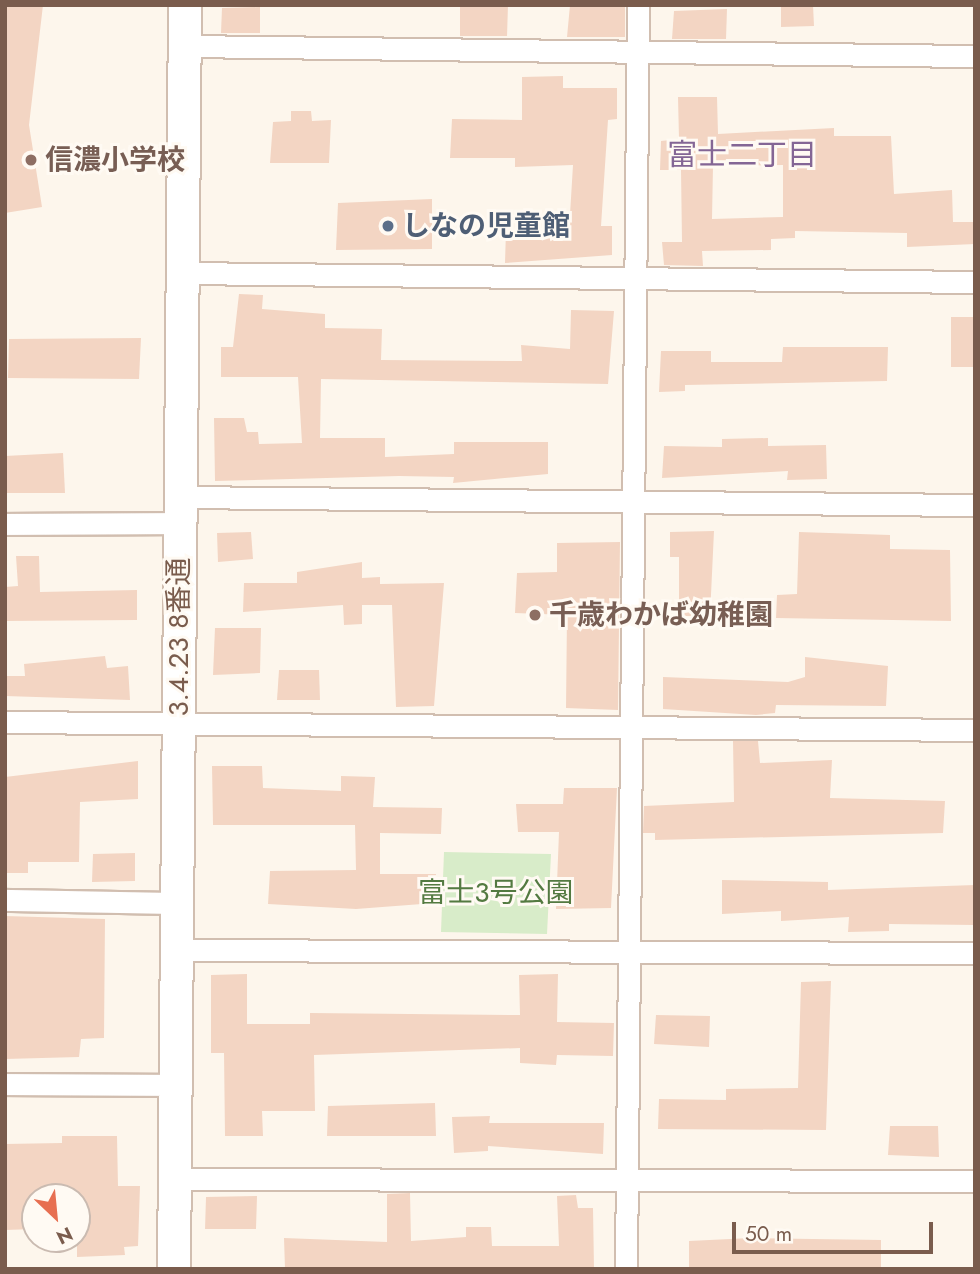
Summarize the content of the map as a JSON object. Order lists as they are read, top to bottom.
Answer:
{
  "streets": {
    "street": ["3.4.23 8番通"]
  },
  "districts": ["富士二丁目"],
  "parks": ["富士3号公園"],
  "places": ["信濃小学校", "しなの児童館", "千歳わかば幼稚園"],
  "scale_bar": "50 m",
  "north": "bottom right"
}
